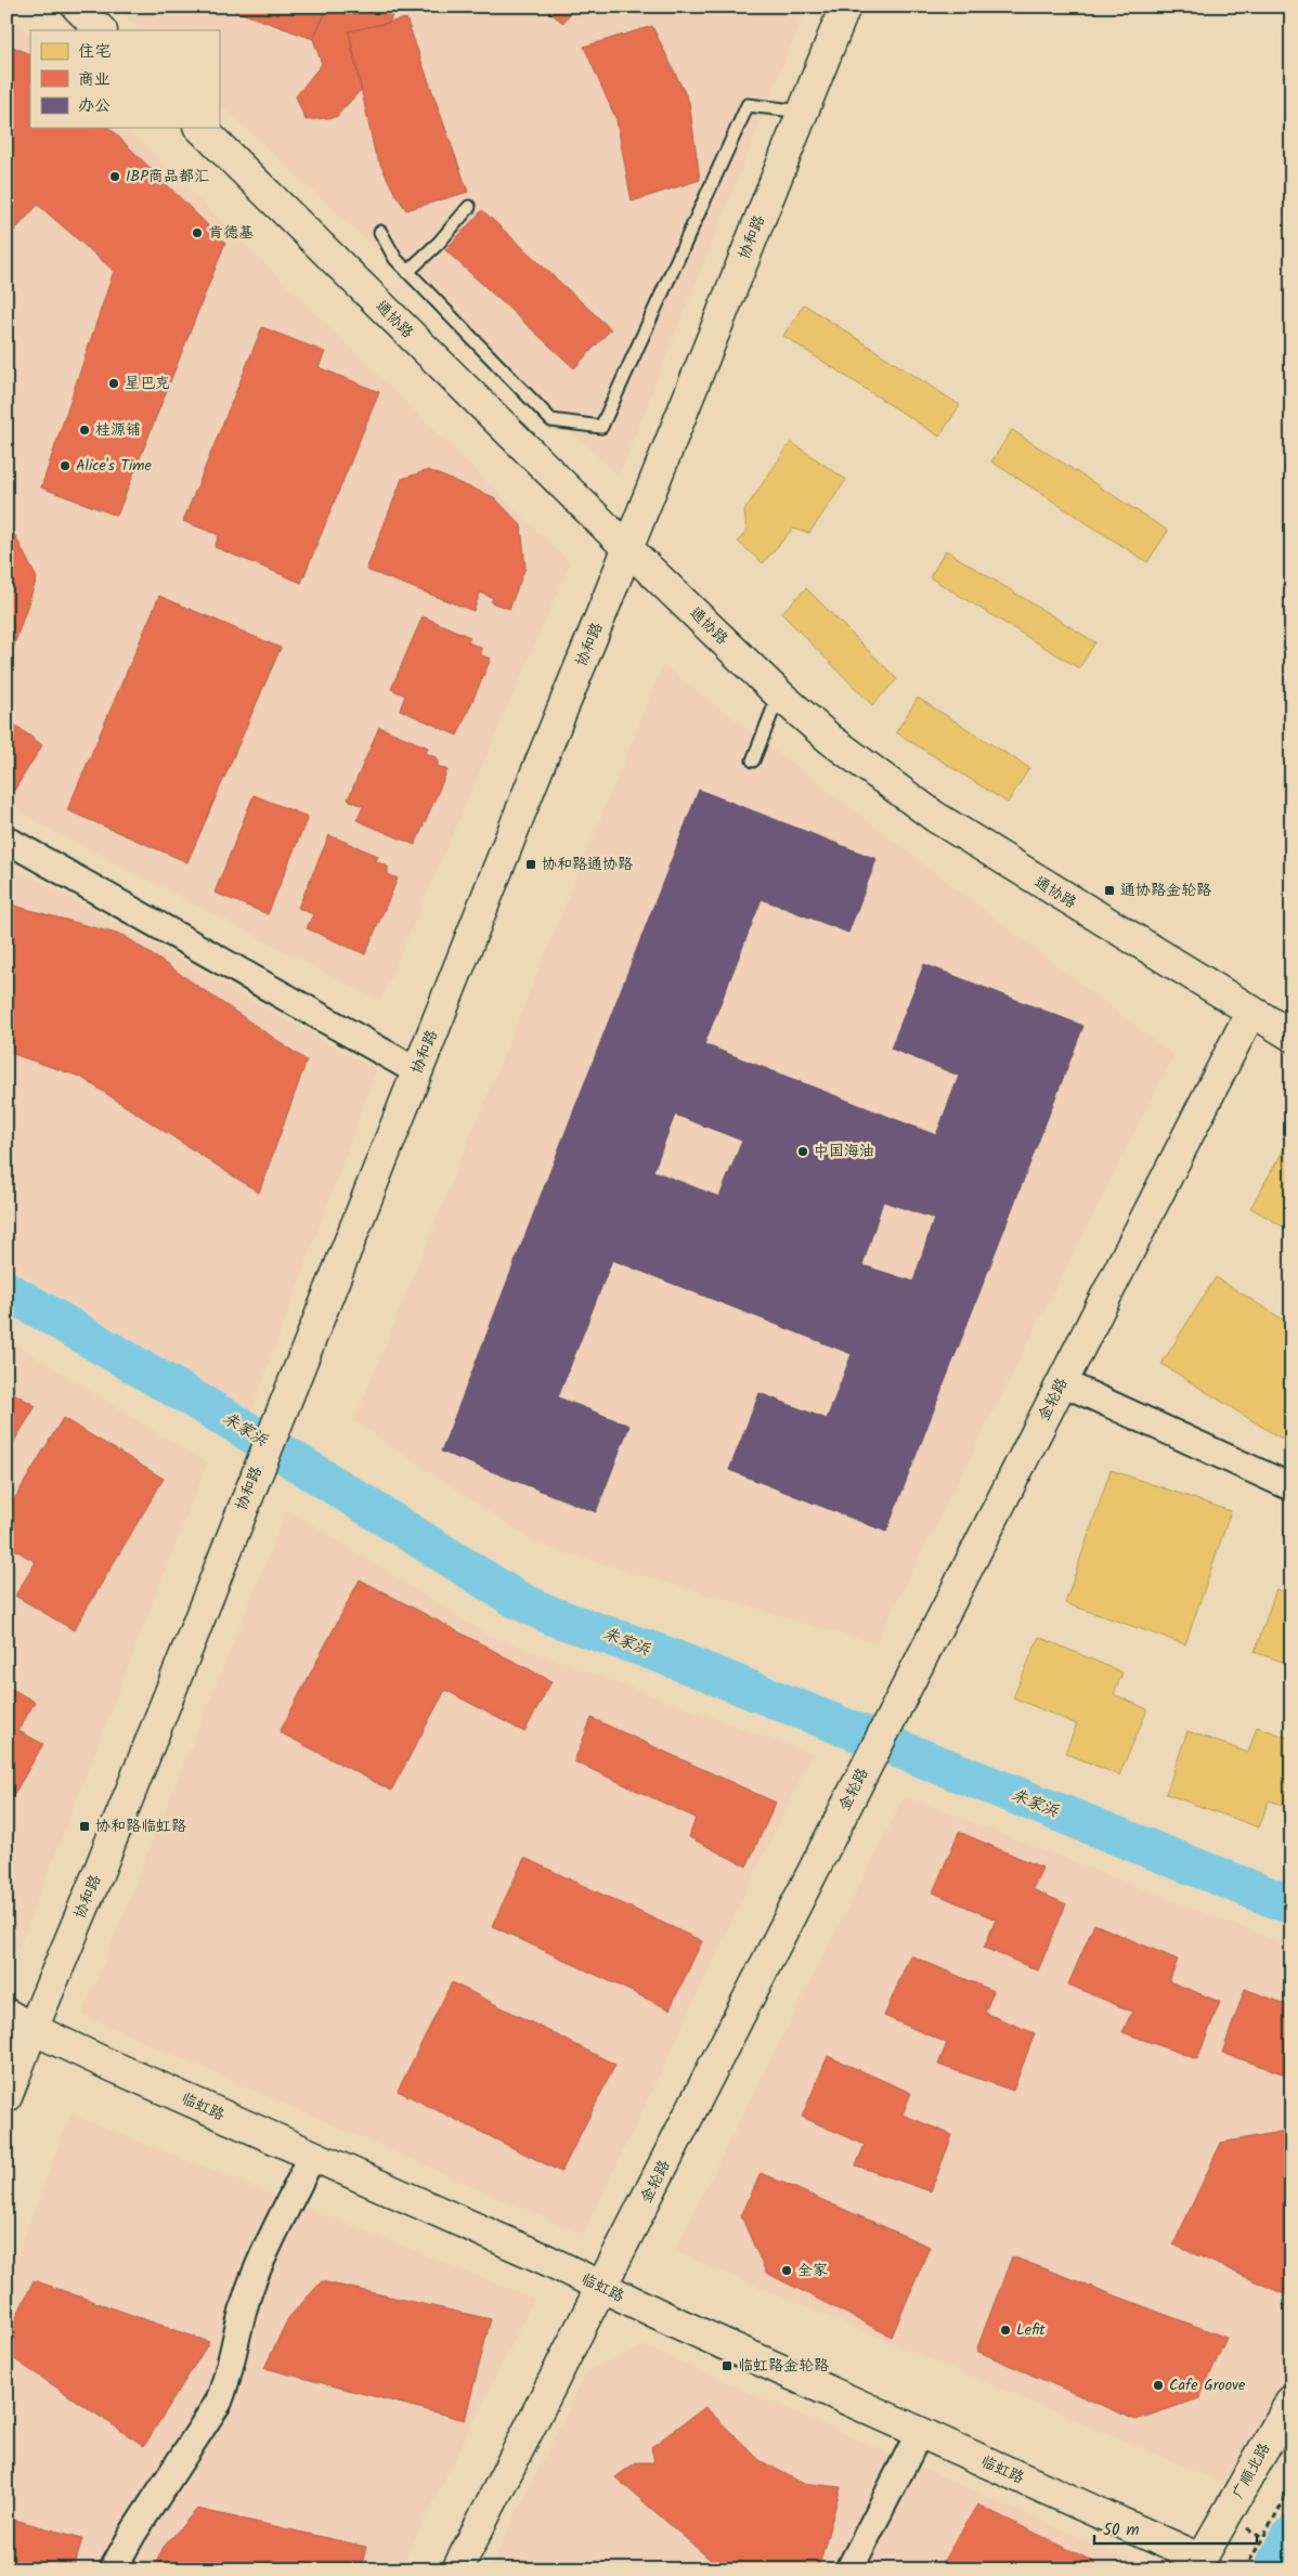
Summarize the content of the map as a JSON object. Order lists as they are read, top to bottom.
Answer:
{
  "streets": {
    "street": [
      "协和路",
      "通协路",
      "金轮路",
      "临虹路",
      "广顺北路"
    ]
  },
  "crossings": [
    ["协和路", "通协路"],
    ["协和路", "临虹路"],
    ["通协路", "金轮路"],
    ["金轮路", "临虹路"],
    ["临虹路", "广顺北路"]
  ],
  "water": ["朱家浜"],
  "places": {
    "other": [
      "IBP商品都汇",
      "肯德基",
      "星巴克",
      "桂源铺",
      "Alice's Time",
      "中国海油",
      "全家",
      "Lefit",
      "Cafe Groove"
    ],
    "transit": [
      "协和路通协路",
      "通协路金轮路",
      "协和路临虹路",
      "临虹路金轮路"
    ]
  },
  "legend": ["住宅", "商业", "办公"],
  "scale_bar": "50 m"
}
